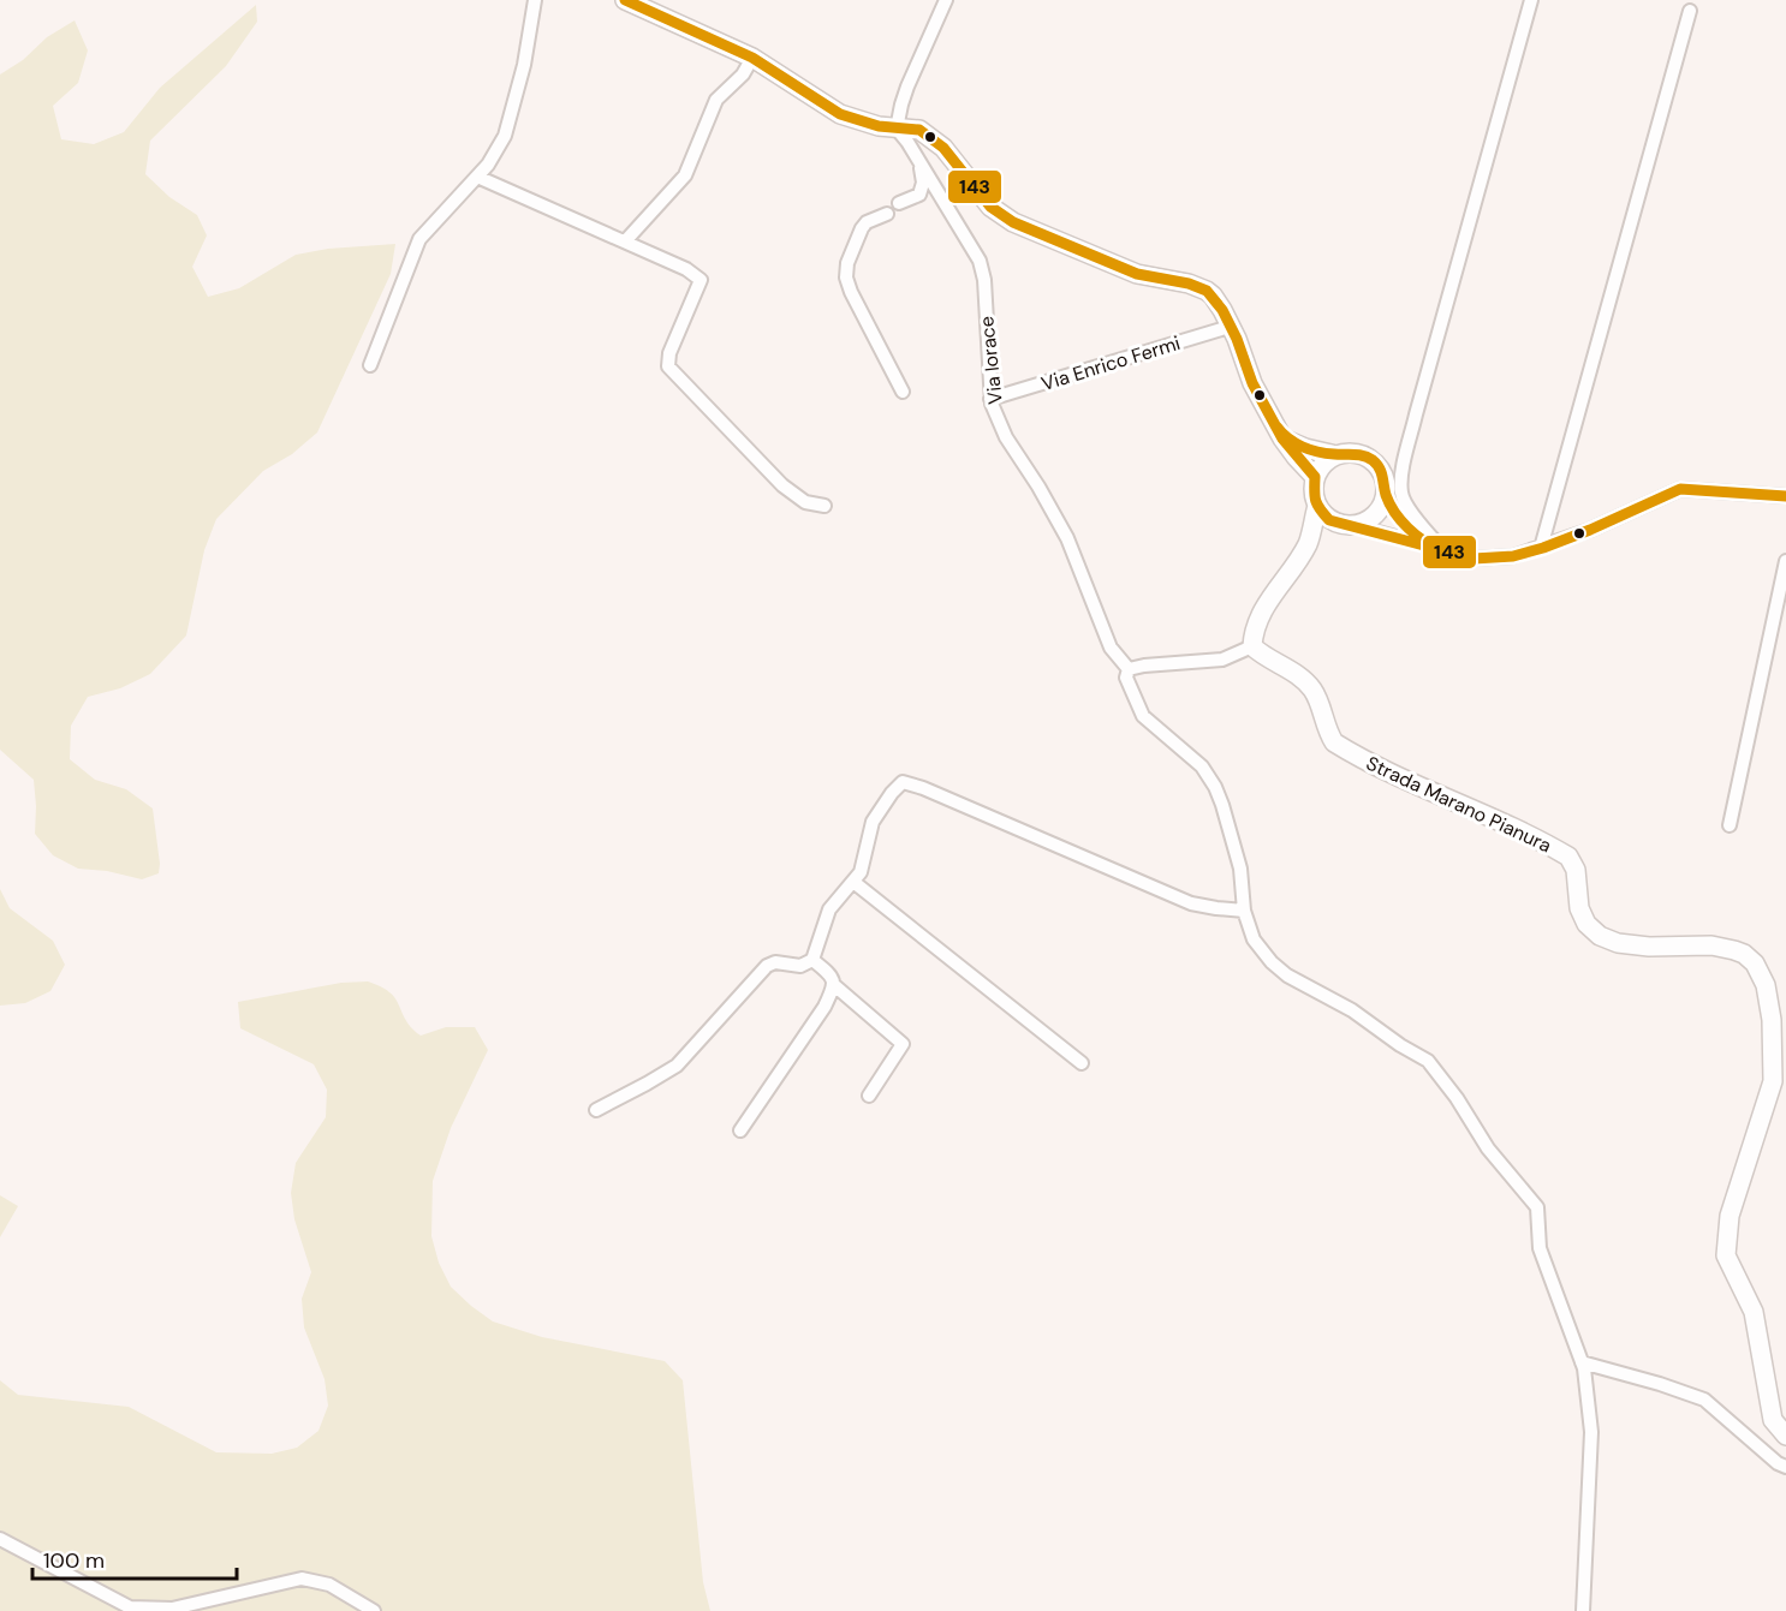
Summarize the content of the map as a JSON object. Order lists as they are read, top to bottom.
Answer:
{
  "streets": {
    "street": ["Via Iorace", "Via Enrico Fermi", "Strada Marano Pianura"]
  },
  "crossings": [
    ["Via Iorace", "Via Enrico Fermi"]
  ],
  "lines": ["transit line 143"],
  "scale_bar": "100 m"
}
